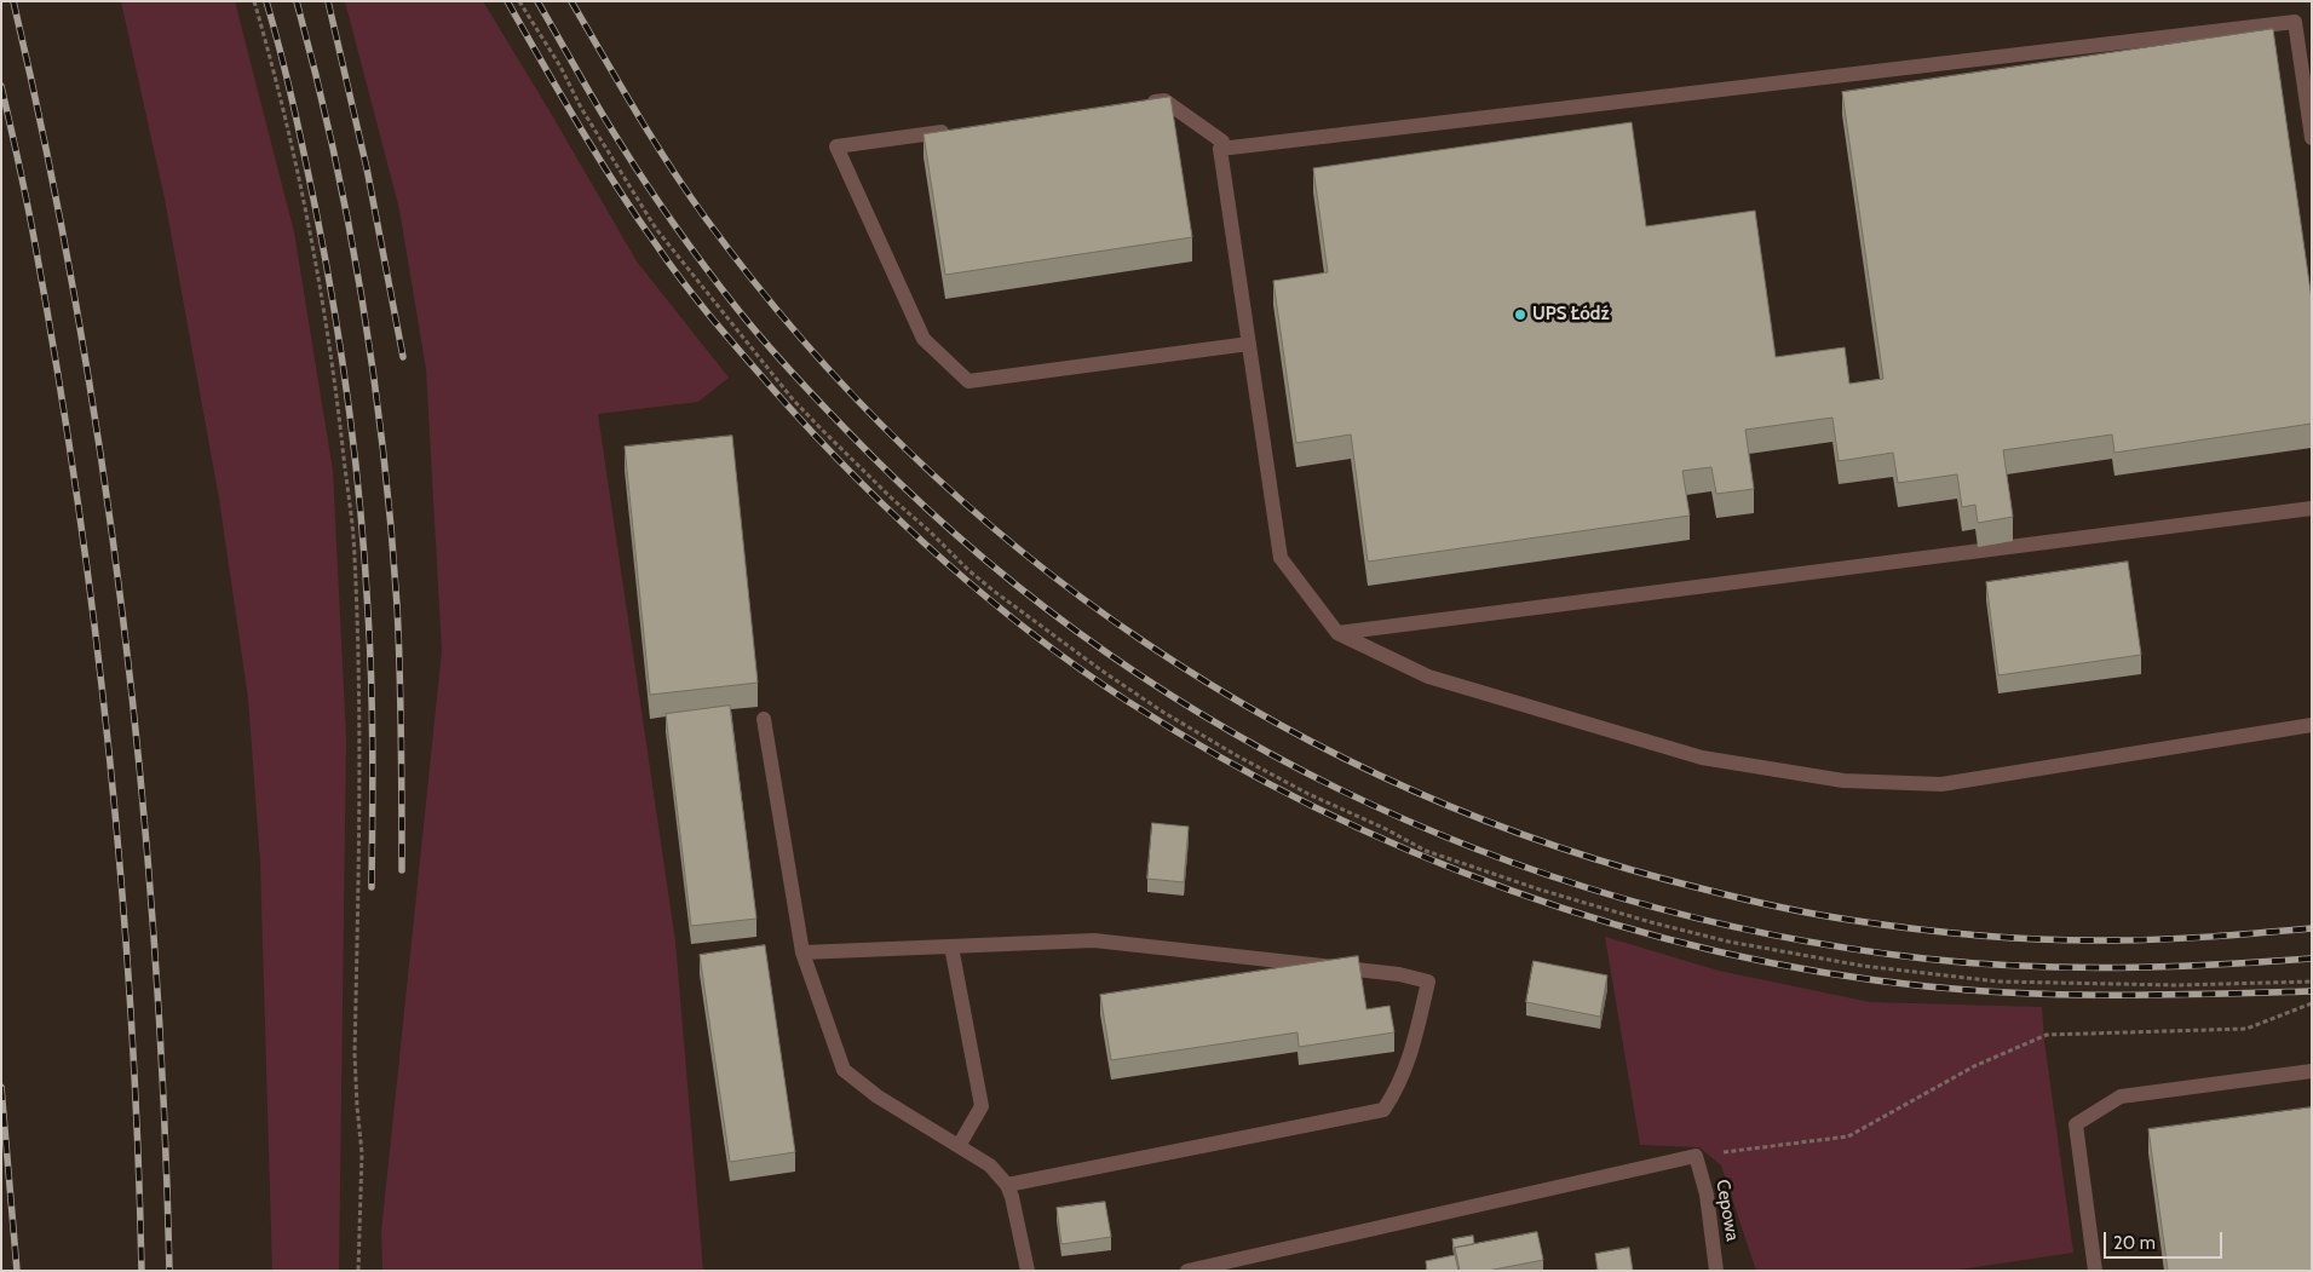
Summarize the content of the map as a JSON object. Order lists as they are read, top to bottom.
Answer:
{
  "streets": {
    "street": ["Cepowa"]
  },
  "places": ["UPS Łódź"],
  "scale_bar": "20 m"
}
